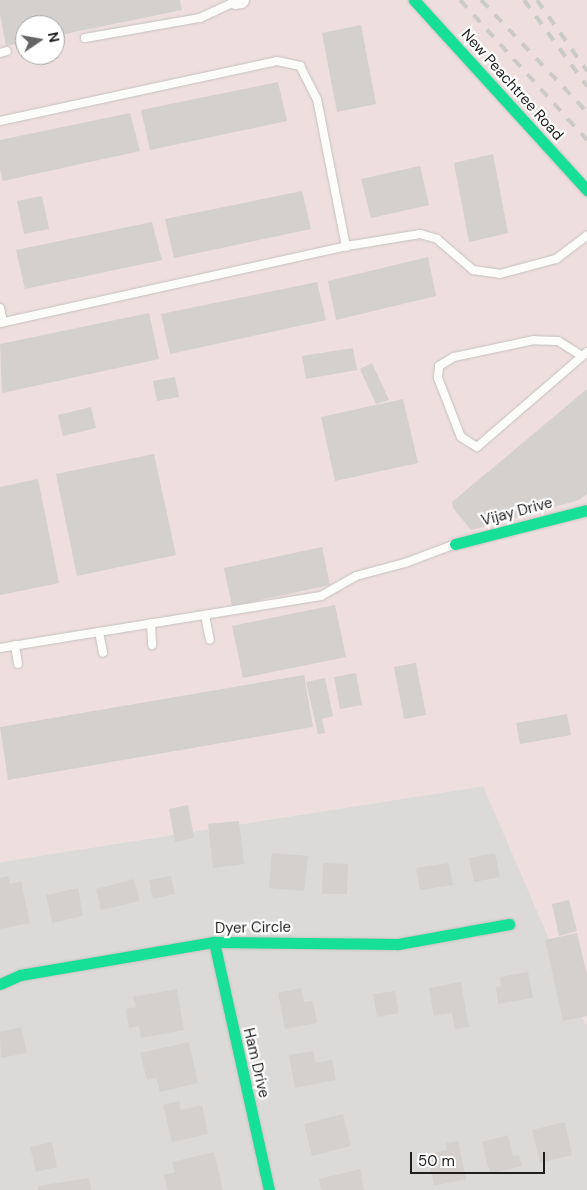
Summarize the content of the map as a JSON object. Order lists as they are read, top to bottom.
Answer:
{
  "streets": {
    "street": [
      "New Peachtree Road",
      "Vijay Drive",
      "Dyer Circle",
      "Ham Drive"
    ]
  },
  "crossings": [
    ["Dyer Circle", "Ham Drive"]
  ],
  "scale_bar": "50 m",
  "north": "right"
}
